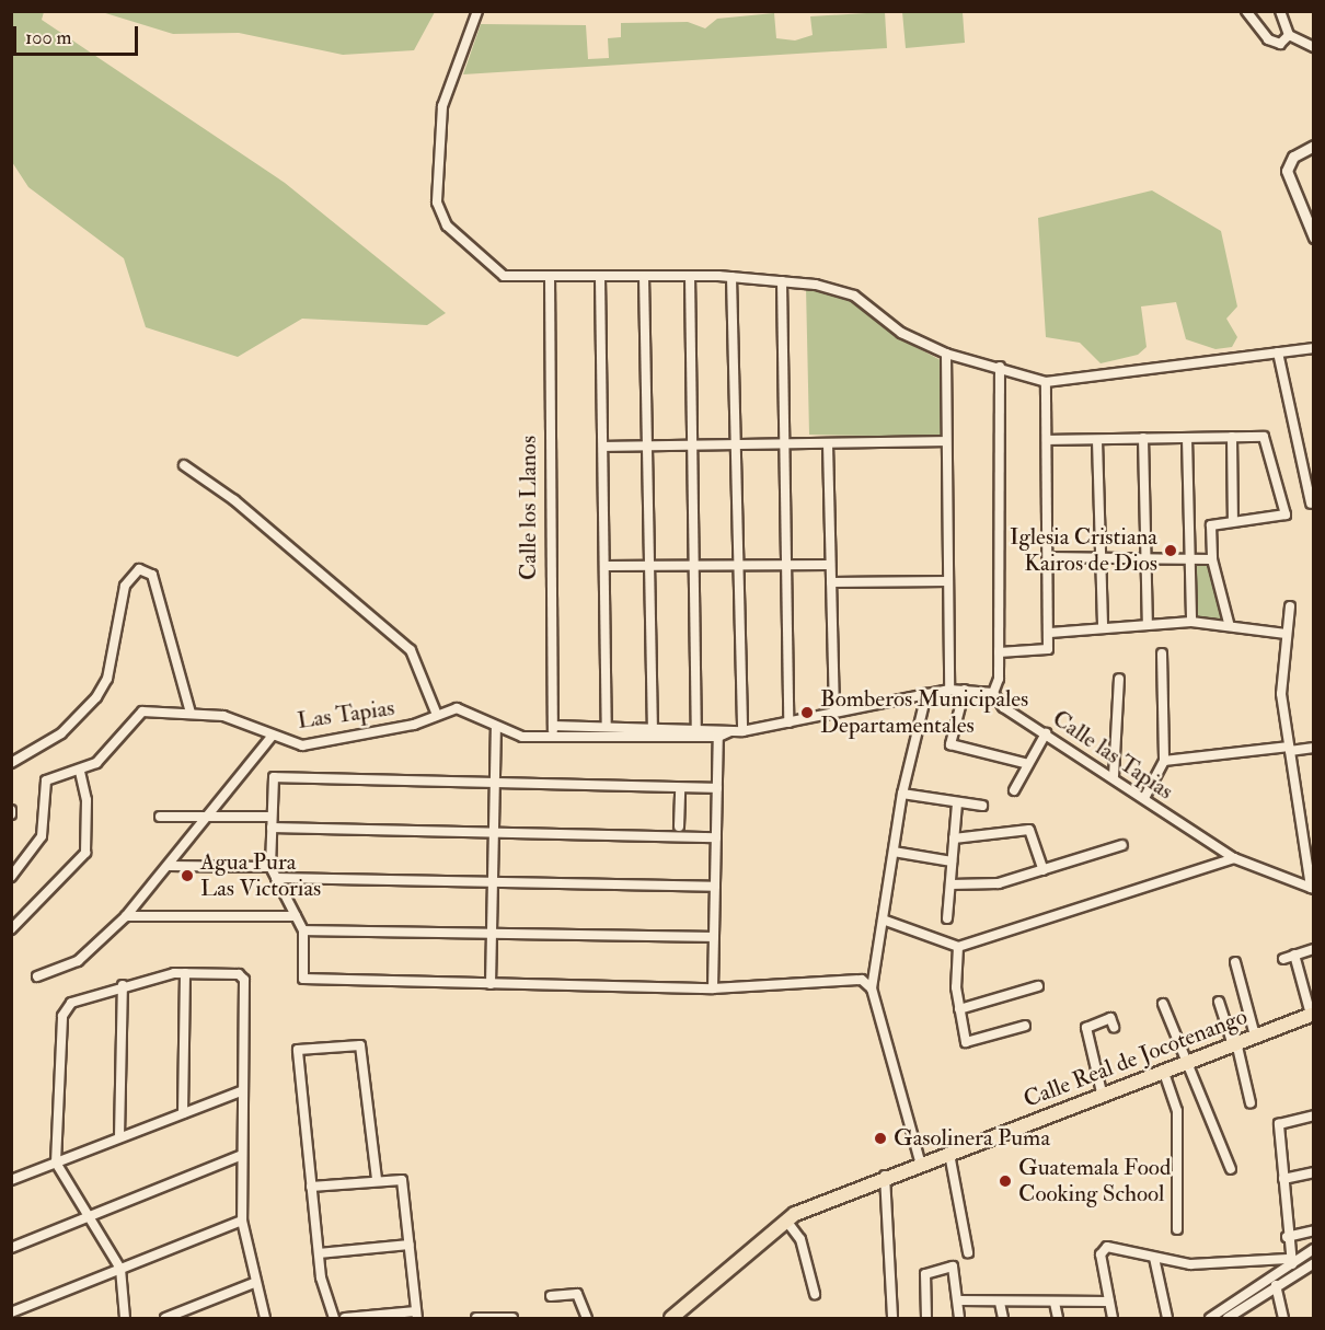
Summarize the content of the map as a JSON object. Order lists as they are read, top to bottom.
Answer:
{
  "streets": {
    "main road": ["Calle Real de Jocotenango"],
    "street": ["Calle los Llanos", "Las Tapias", "Calle las Tapias"]
  },
  "crossings": [
    ["Calle los Llanos", "Las Tapias"]
  ],
  "places": [
    "Iglesia Cristiana Kairos de Dios",
    "Bomberos Municipales Departamentales",
    "Agua Pura Las Victorias",
    "Gasolinera Puma",
    "Guatemala Food Cooking School"
  ],
  "scale_bar": "100 m"
}
